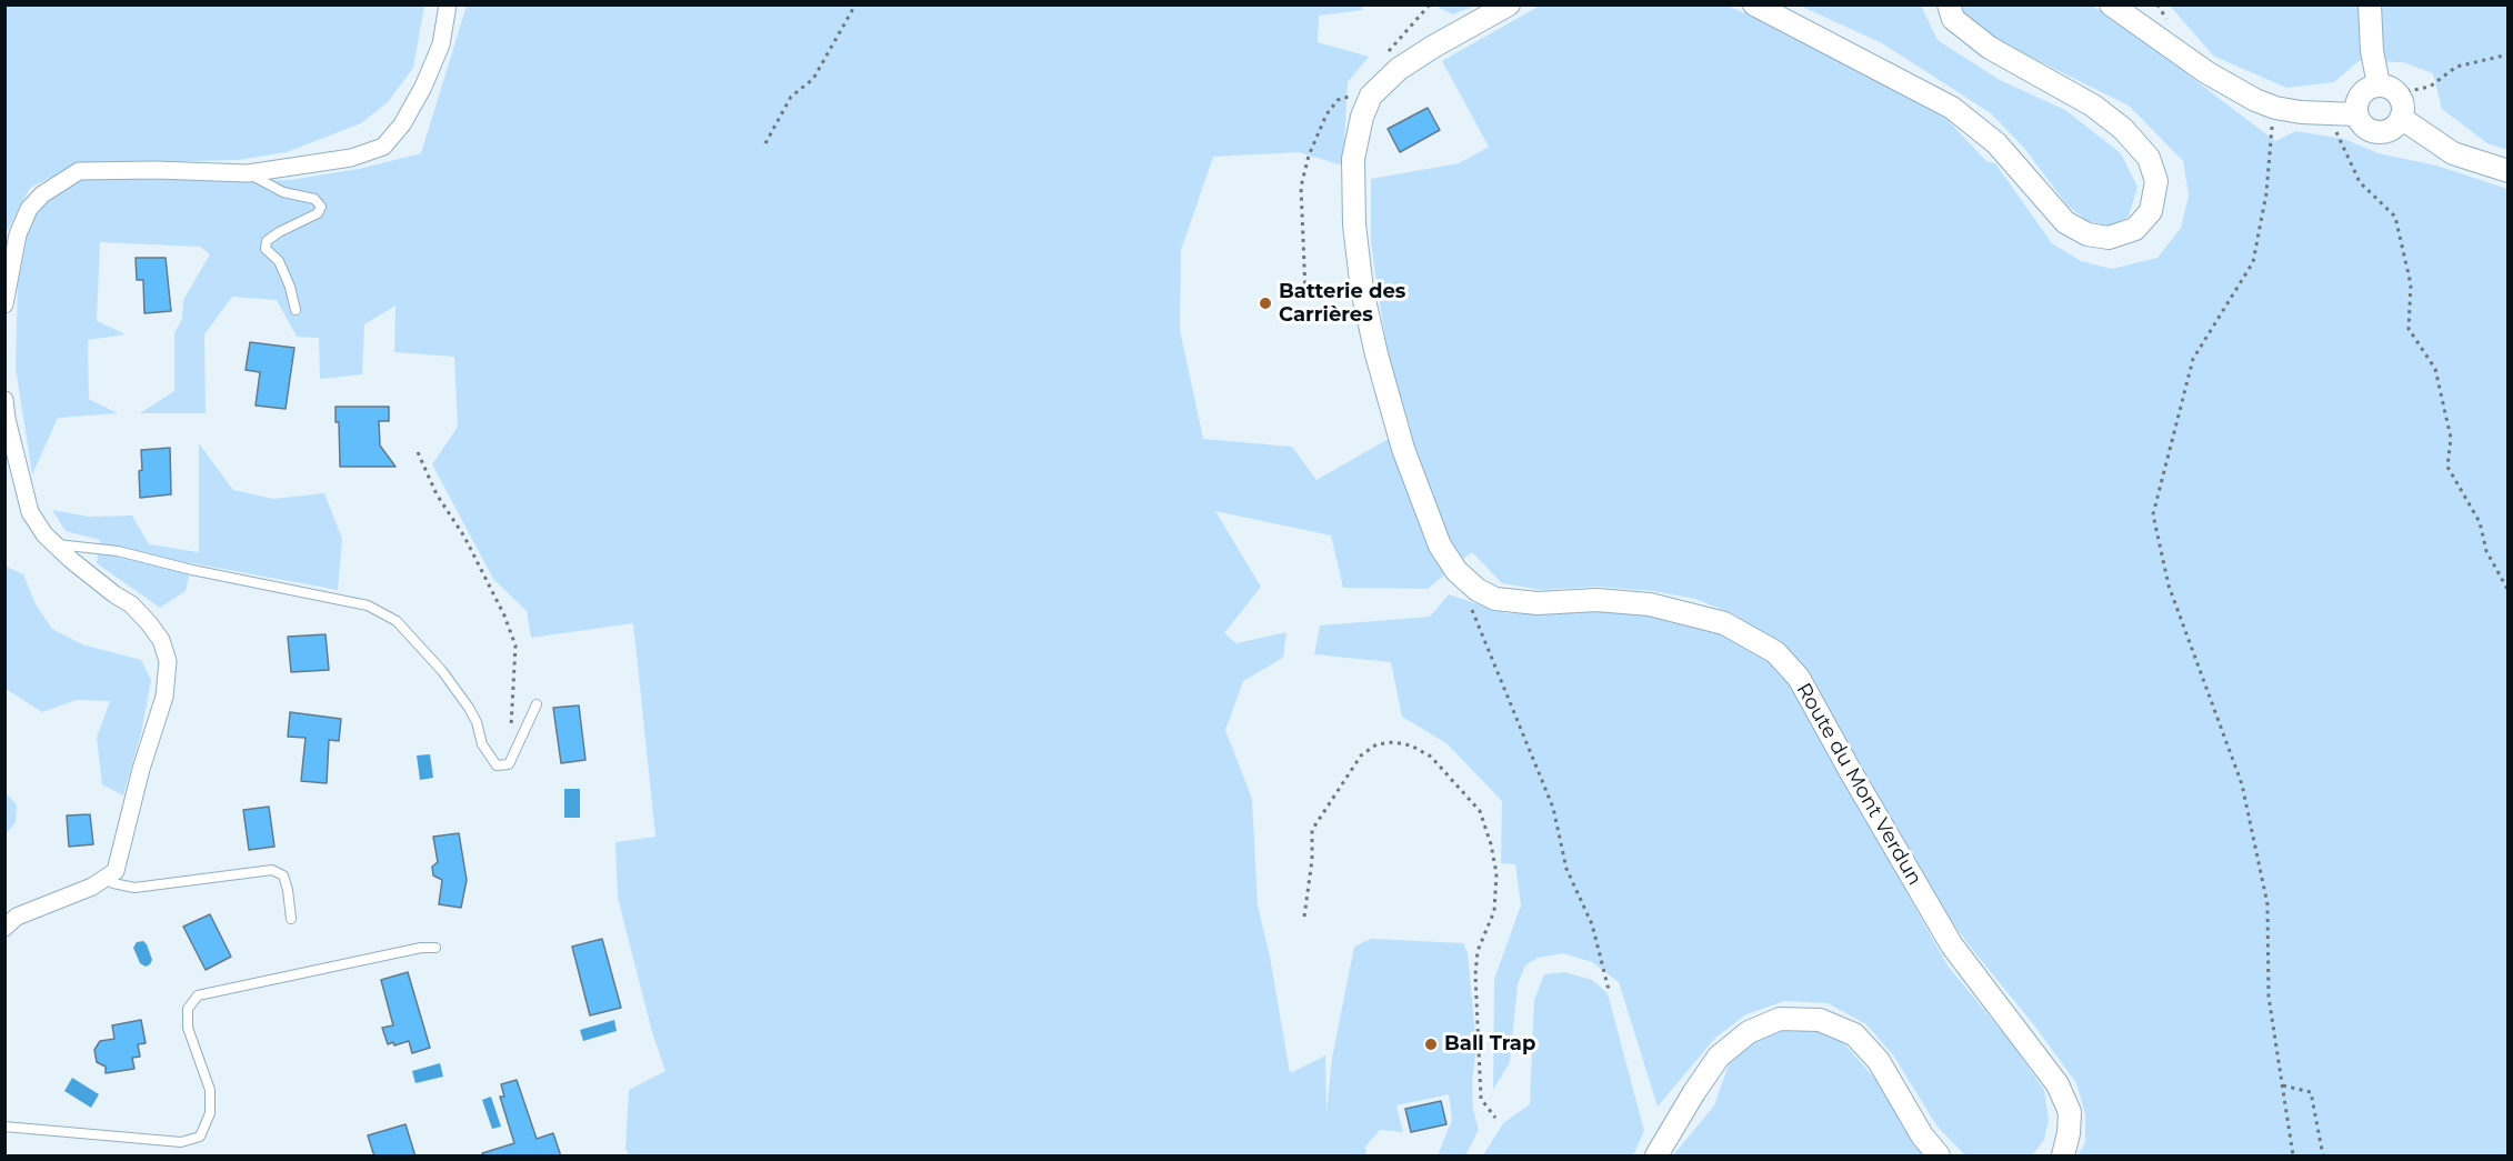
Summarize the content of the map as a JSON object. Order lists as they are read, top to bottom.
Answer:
{
  "streets": {
    "street": ["Route du Mont Verdun"]
  },
  "places": ["Batterie des Carrières", "Ball Trap"]
}
